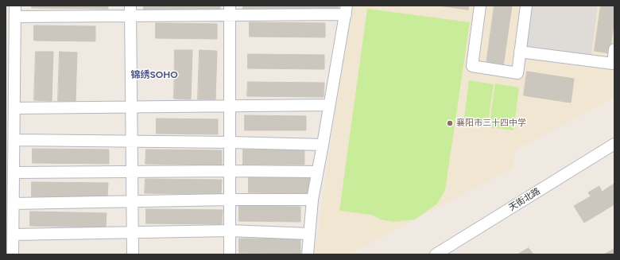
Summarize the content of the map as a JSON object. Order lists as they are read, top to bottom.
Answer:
{
  "streets": {
    "street": ["天街北路"]
  },
  "districts": ["锦绣SOHO"],
  "places": ["襄阳市三十四中学"]
}
